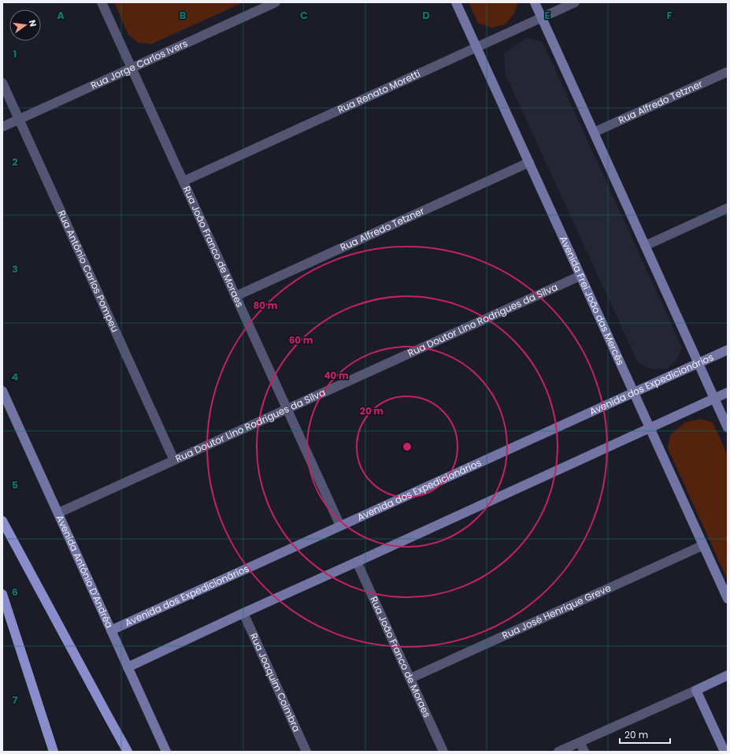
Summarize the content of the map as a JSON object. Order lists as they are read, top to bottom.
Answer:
{
  "streets": {
    "street": [
      "Rua Jorge Carlos Ivers",
      "Rua Renato Moretti",
      "Rua Alfredo Tetzner",
      "Rua João Franco de Moraes",
      "Rua Antônio Carlos Pompeu",
      "Avenida Frei João das Mercês",
      "Rua Doutor Lino Rodrigues da Silva",
      "Avenida dos Expedicionários",
      "Avenida Antônio D'Andréa",
      "Rua José Henrique Greve",
      "Rua Joaquim Coimbra"
    ]
  },
  "crossings": [
    ["Rua Jorge Carlos Ivers", "Rua João Franco de Moraes"],
    ["Rua Jorge Carlos Ivers", "Rua Antônio Carlos Pompeu"],
    ["Rua Renato Moretti", "Rua João Franco de Moraes"],
    ["Rua Renato Moretti", "Avenida Frei João das Mercês"],
    ["Rua Alfredo Tetzner", "Rua João Franco de Moraes"],
    ["Rua Alfredo Tetzner", "Avenida Frei João das Mercês"],
    ["Rua João Franco de Moraes", "Rua Doutor Lino Rodrigues da Silva"],
    ["Rua João Franco de Moraes", "Avenida dos Expedicionários"],
    ["Rua João Franco de Moraes", "Rua José Henrique Greve"],
    ["Rua Antônio Carlos Pompeu", "Rua Doutor Lino Rodrigues da Silva"],
    ["Avenida Frei João das Mercês", "Rua Doutor Lino Rodrigues da Silva"],
    ["Avenida Frei João das Mercês", "Avenida dos Expedicionários"],
    ["Avenida Frei João das Mercês", "Rua José Henrique Greve"],
    ["Rua Doutor Lino Rodrigues da Silva", "Avenida Antônio D'Andréa"],
    ["Avenida dos Expedicionários", "Avenida Antônio D'Andréa"]
  ],
  "scale_bar": "20 m",
  "north": "right",
  "grid": {
    "columns": [
      "A",
      "B",
      "C",
      "D",
      "E",
      "F"
    ],
    "rows": [
      "1",
      "2",
      "3",
      "4",
      "5",
      "6",
      "7"
    ]
  },
  "rings": [
    "80 m",
    "60 m",
    "40 m",
    "20 m"
  ]
}
